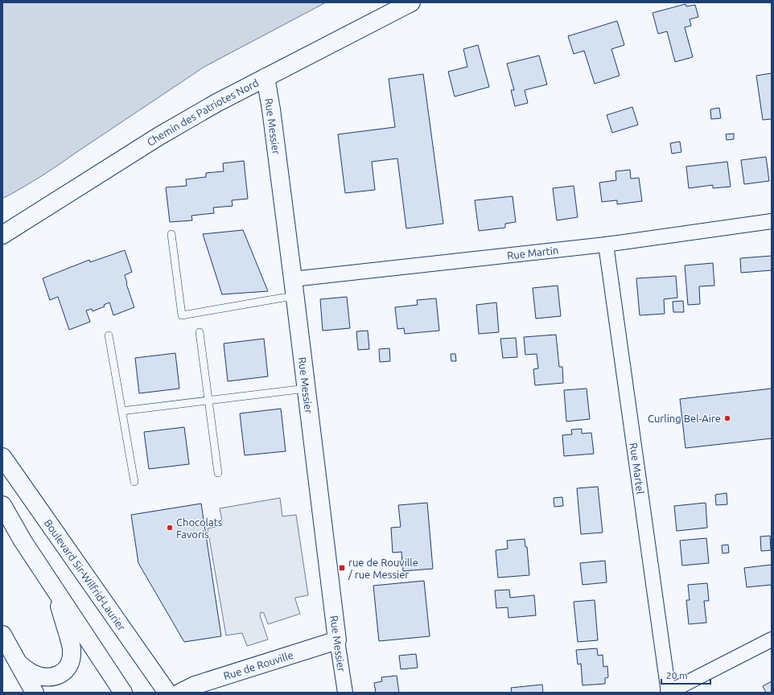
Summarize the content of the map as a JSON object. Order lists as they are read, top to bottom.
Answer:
{
  "streets": {
    "main road": [
      "Chemin des Patriotes Nord",
      "Rue Messier",
      "Boulevard Sir-Wilfrid-Laurier",
      "Rue de Rouville"
    ],
    "street": ["Rue Martin", "Rue Martel"]
  },
  "crossings": [
    ["Chemin des Patriotes Nord", "Rue Messier"],
    ["Rue Messier", "Rue Martin"],
    ["Rue Messier", "Rue de Rouville"],
    ["Rue Martin", "Rue Martel"]
  ],
  "places": {
    "other": ["Curling Bel-Aire", "Chocolats Favoris"],
    "transit": ["rue de Rouville / rue Messier"]
  },
  "scale_bar": "20 m"
}
